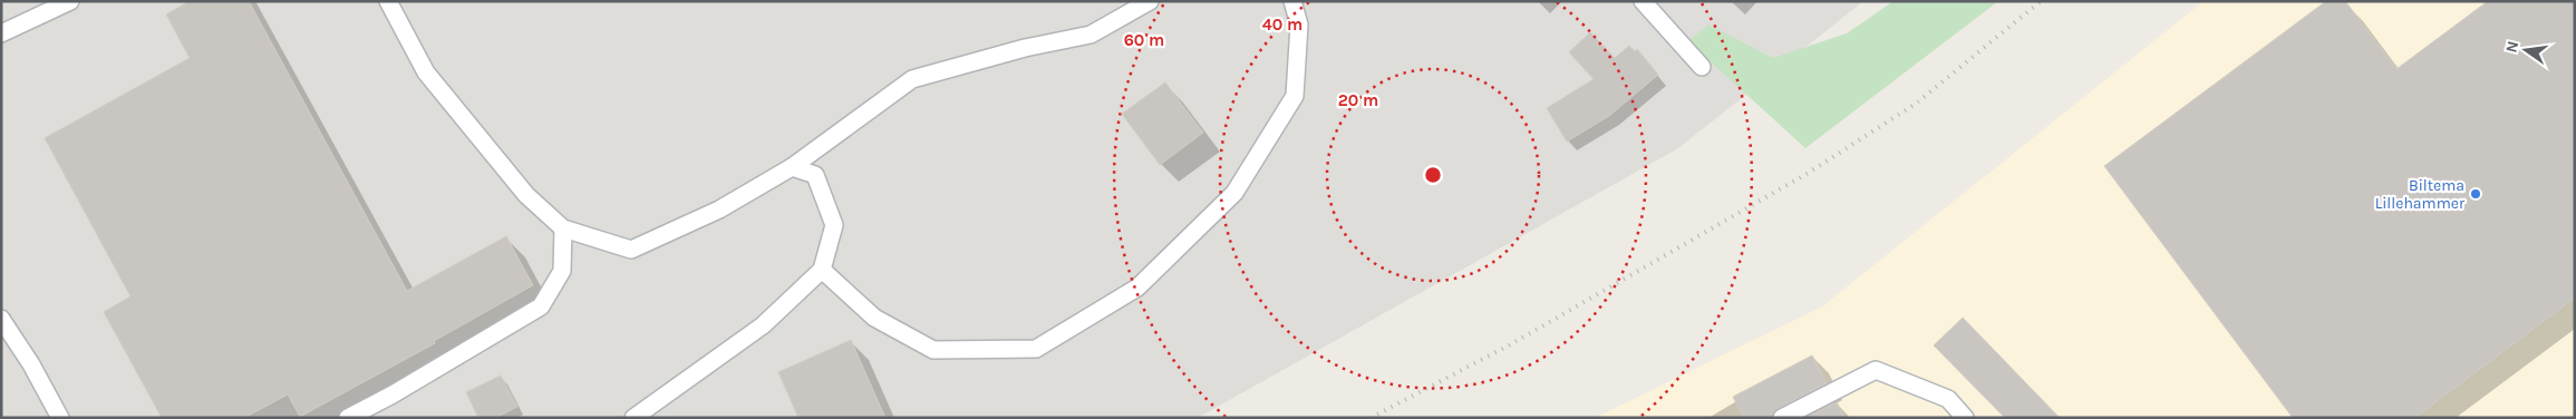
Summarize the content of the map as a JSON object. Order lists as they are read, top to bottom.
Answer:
{
  "places": ["Biltema Lillehammer"],
  "north": "left",
  "rings": ["40 m", "60 m", "20 m"]
}
